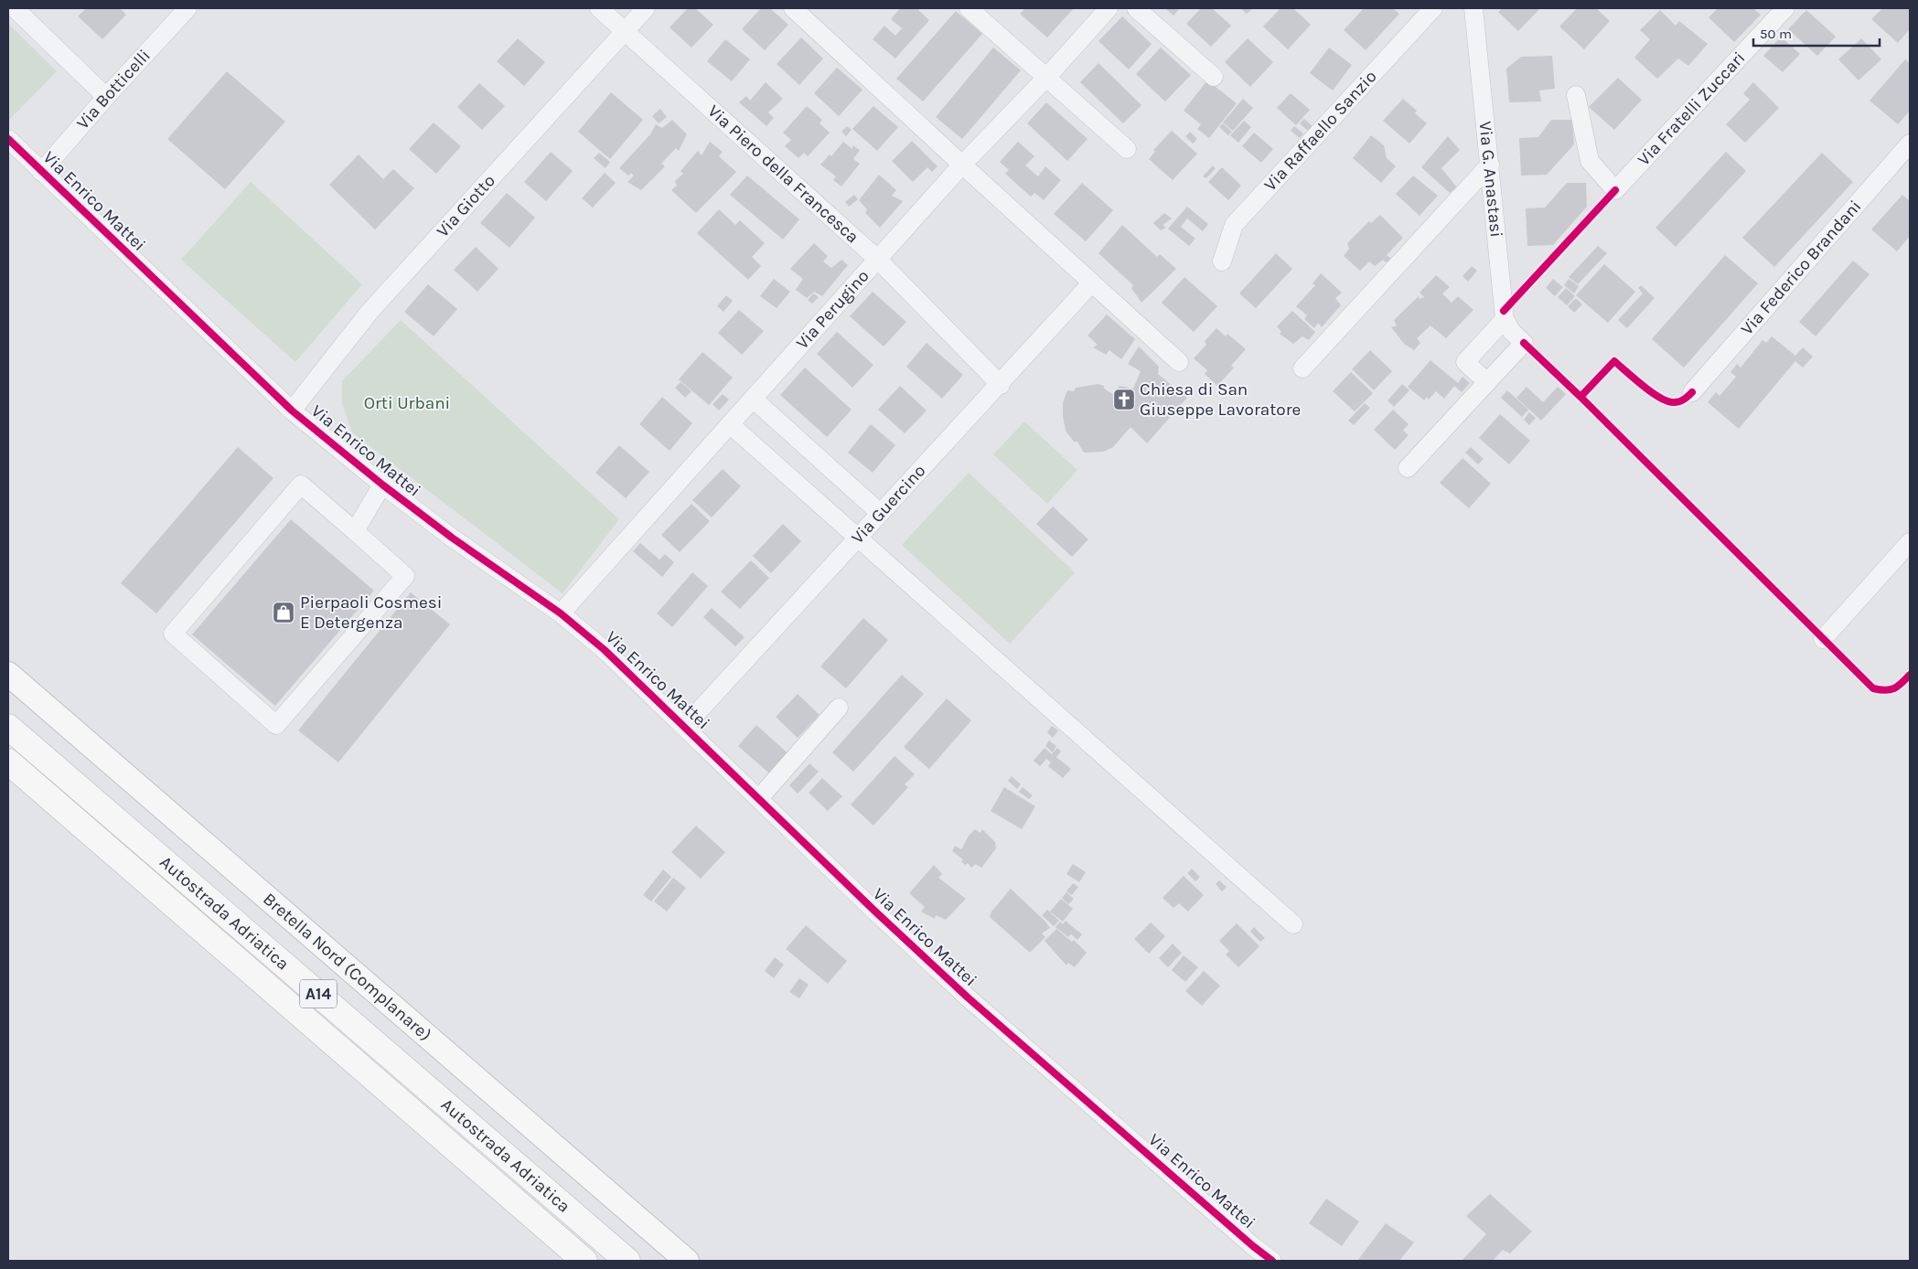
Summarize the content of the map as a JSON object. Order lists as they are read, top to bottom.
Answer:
{
  "streets": {
    "highway": ["Autostrada Adriatica", "A14"],
    "main road": ["Bretella Nord (Complanare)"],
    "street": [
      "Via Botticelli",
      "Via Fratelli Zuccari",
      "Via Raffaello Sanzio",
      "Via Piero della Francesca",
      "Via G. Anastasi",
      "Via Enrico Mattei",
      "Via Giotto",
      "Via Federico Brandani",
      "Via Perugino",
      "Via Guercino"
    ]
  },
  "crossings": [
    ["Via Botticelli", "Via Enrico Mattei"],
    ["Via Piero della Francesca", "Via Giotto"],
    ["Via Piero della Francesca", "Via Perugino"],
    ["Via Piero della Francesca", "Via Guercino"],
    ["Via Enrico Mattei", "Via Giotto"],
    ["Via Enrico Mattei", "Via Perugino"],
    ["Via Enrico Mattei", "Via Guercino"]
  ],
  "parks": ["Orti Urbani"],
  "places": {
    "church": ["Chiesa di San Giuseppe Lavoratore"],
    "shop": ["Pierpaoli Cosmesi E Detergenza"]
  },
  "scale_bar": "50 m"
}
